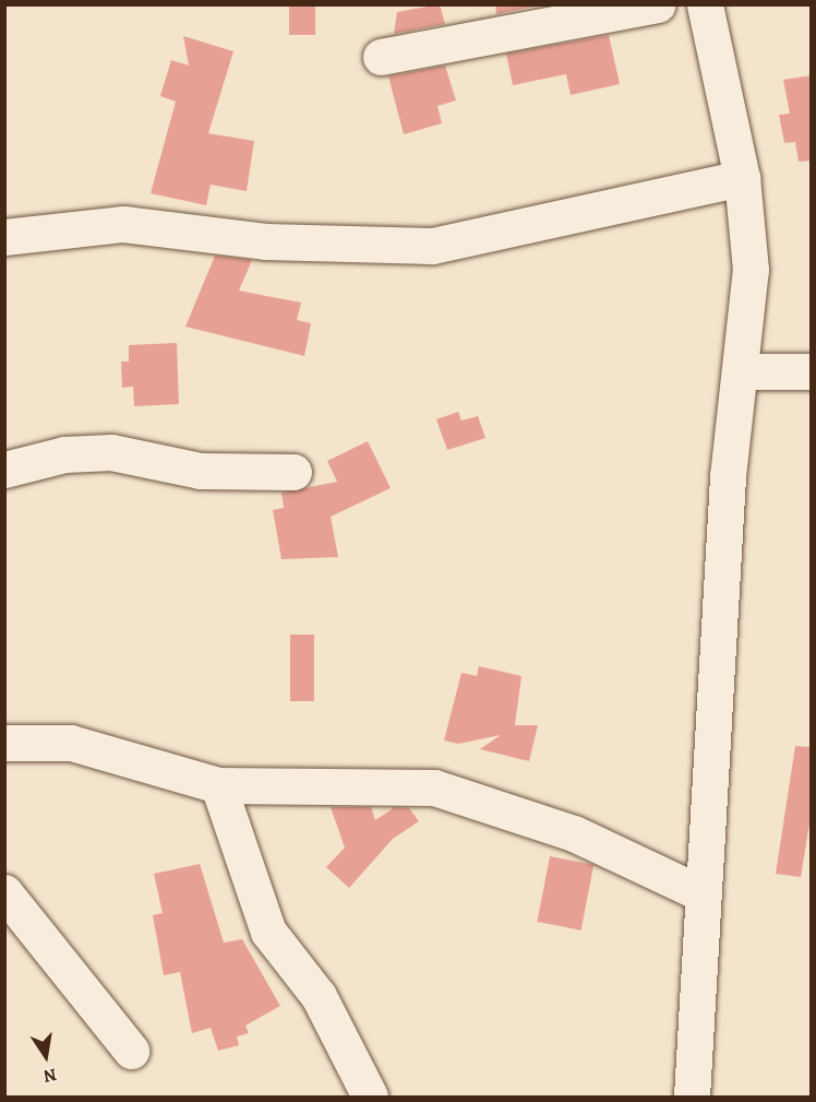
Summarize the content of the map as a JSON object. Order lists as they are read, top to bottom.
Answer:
{
  "north": "bottom"
}
